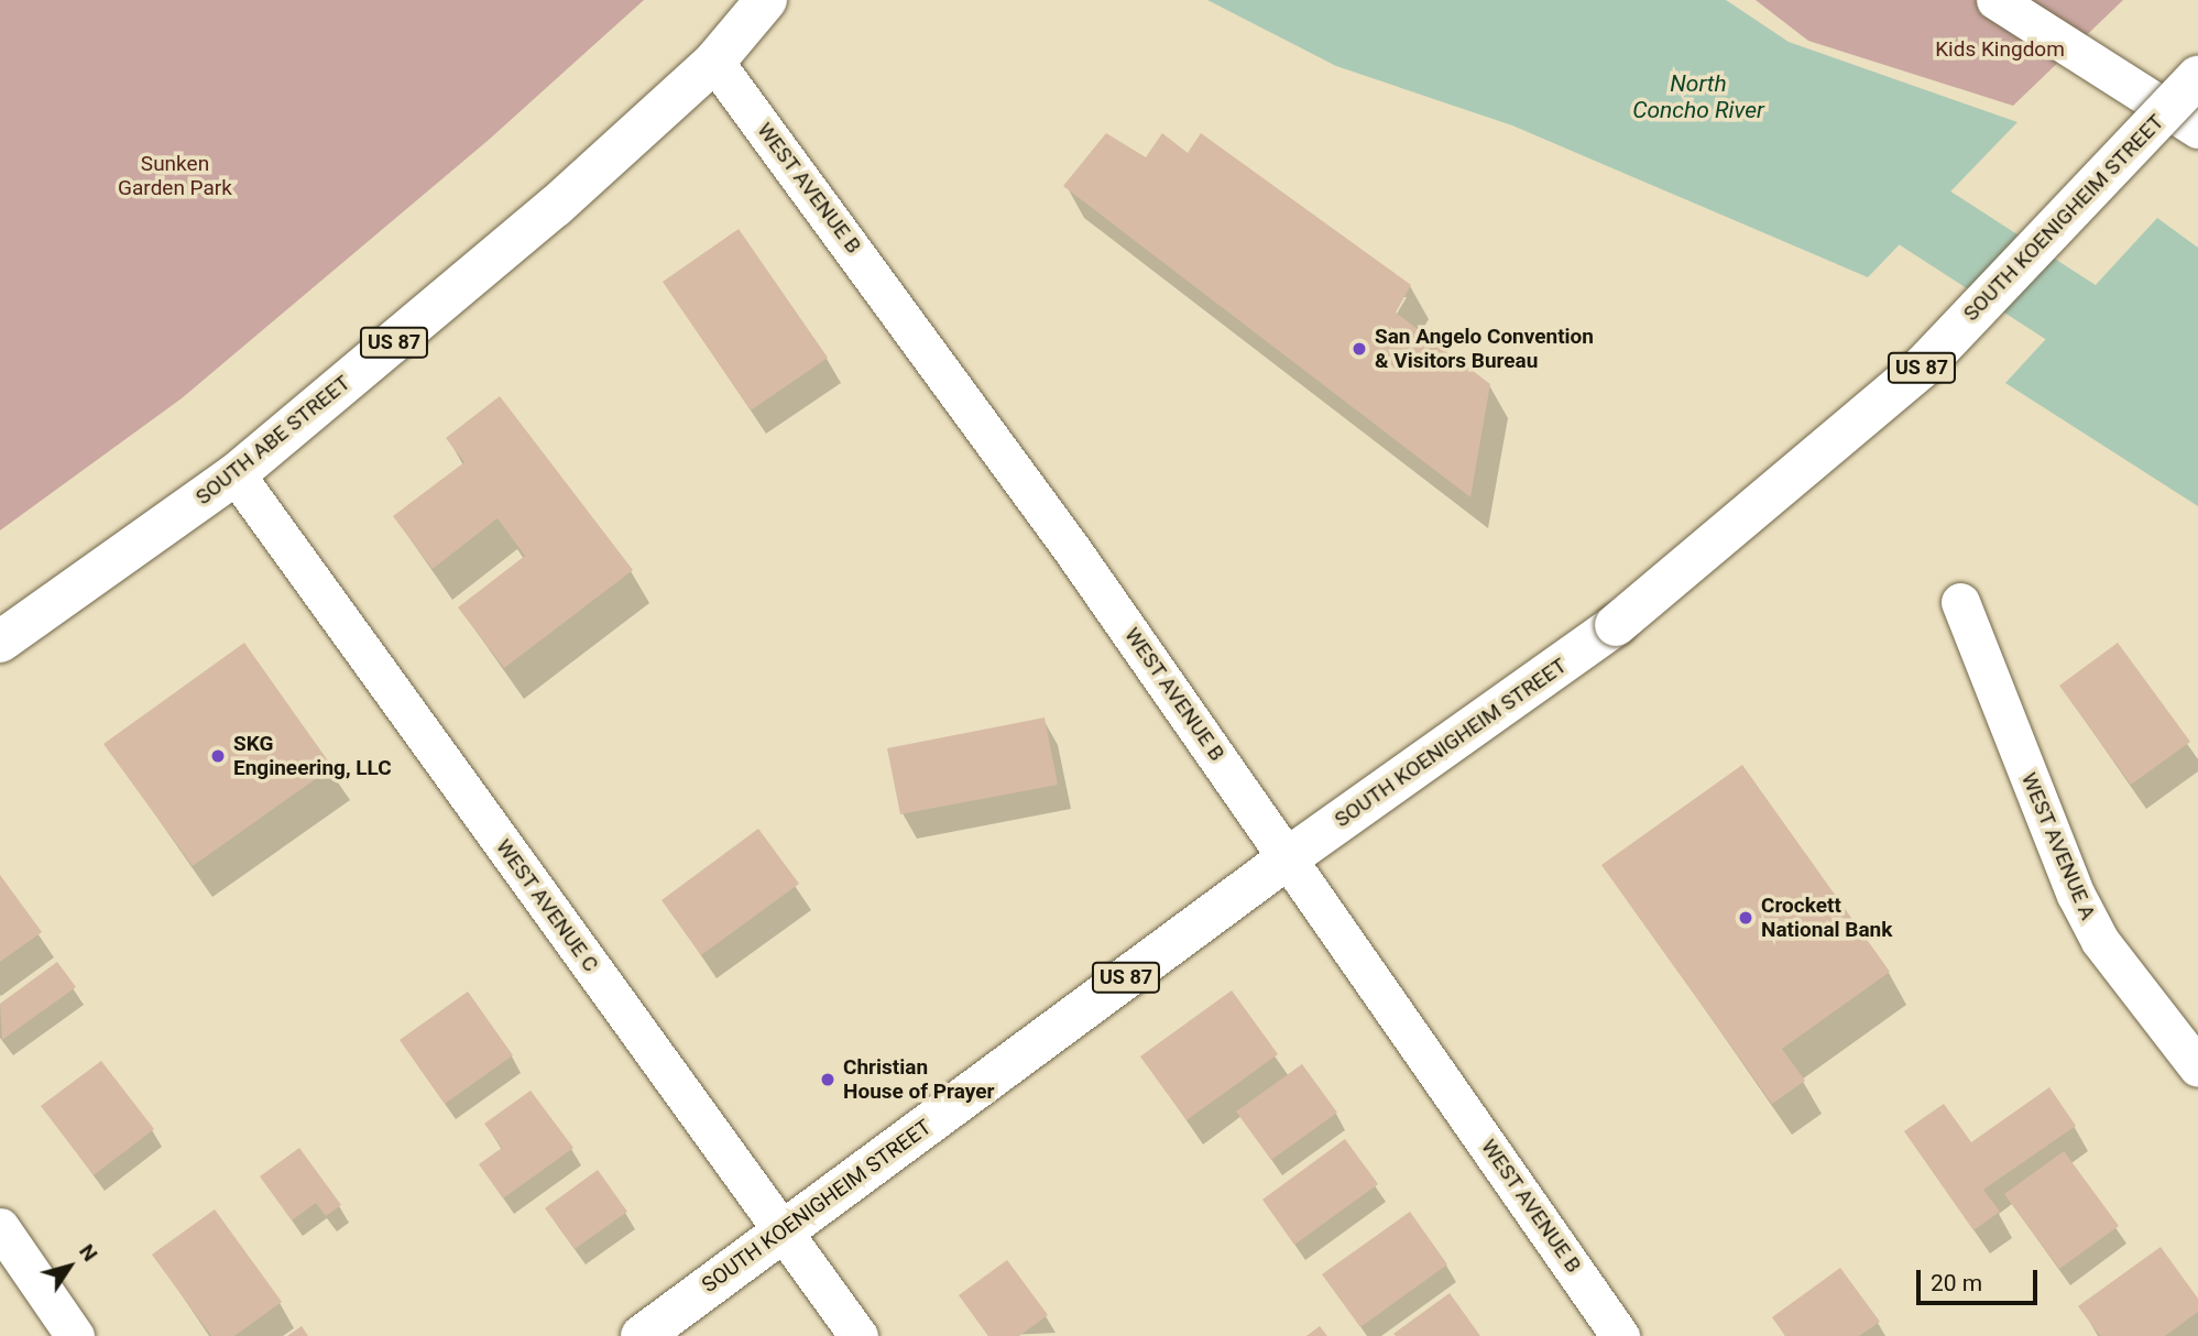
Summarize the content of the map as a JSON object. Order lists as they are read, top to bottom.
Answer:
{
  "streets": {
    "main road": ["SOUTH KOENIGHEIM STREET", "US 87", "SOUTH ABE STREET"],
    "street": ["WEST AVENUE B", "WEST AVENUE A", "WEST AVENUE C"]
  },
  "crossings": [
    ["WEST AVENUE B", "SOUTH KOENIGHEIM STREET"],
    ["WEST AVENUE B", "SOUTH ABE STREET"],
    ["SOUTH KOENIGHEIM STREET", "WEST AVENUE C"],
    ["SOUTH ABE STREET", "WEST AVENUE C"]
  ],
  "water": ["North Concho River"],
  "parks": ["Kids Kingdom", "Sunken Garden Park"],
  "places": [
    "San Angelo Convention & Visitors Bureau",
    "SKG Engineering, LLC",
    "Crockett National Bank",
    "Christian House of Prayer"
  ],
  "scale_bar": "20 m",
  "north": "top right"
}
